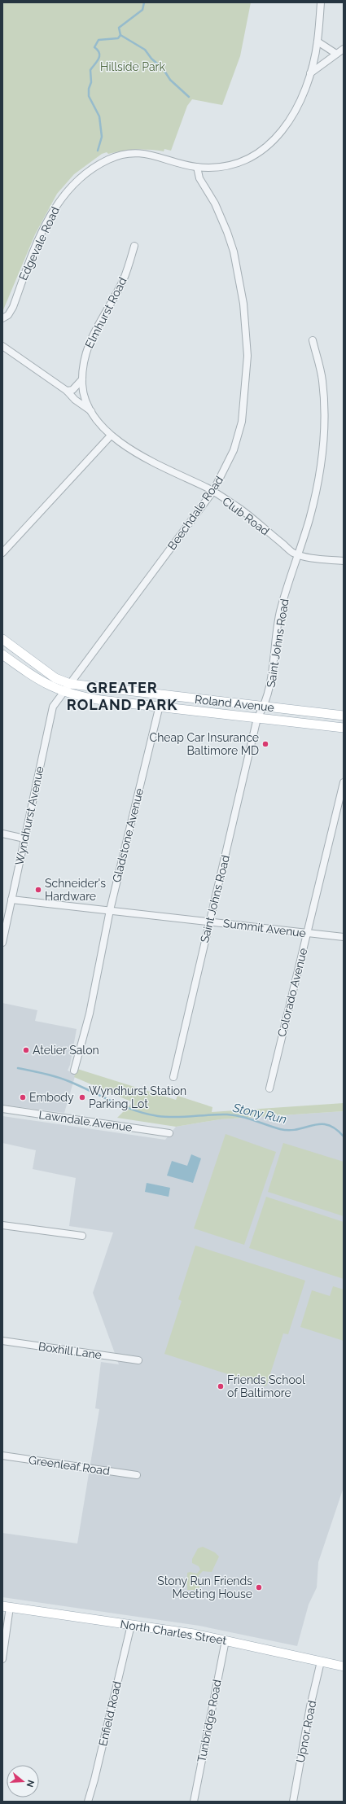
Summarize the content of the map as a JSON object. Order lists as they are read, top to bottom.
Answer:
{
  "streets": {
    "main road": ["Roland Avenue", "North Charles Street"],
    "street": [
      "Edgevale Road",
      "Elmhurst Road",
      "Beechdale Road",
      "Club Road",
      "Saint Johns Road",
      "Wyndhurst Avenue",
      "Gladstone Avenue",
      "Summit Avenue",
      "Colorado Avenue",
      "Lawndale Avenue",
      "Boxhill Lane",
      "Greenleaf Road",
      "Enfield Road",
      "Tunbridge Road",
      "Upnor Road"
    ]
  },
  "crossings": [
    ["Edgevale Road", "Beechdale Road"],
    ["Elmhurst Road", "Club Road"],
    ["Beechdale Road", "Club Road"],
    ["Beechdale Road", "Roland Avenue"],
    ["Beechdale Road", "Wyndhurst Avenue"],
    ["Club Road", "Saint Johns Road"],
    ["Saint Johns Road", "Roland Avenue"],
    ["Saint Johns Road", "Summit Avenue"],
    ["Roland Avenue", "Wyndhurst Avenue"],
    ["Roland Avenue", "Gladstone Avenue"],
    ["Wyndhurst Avenue", "Summit Avenue"],
    ["Gladstone Avenue", "Summit Avenue"],
    ["Summit Avenue", "Colorado Avenue"],
    ["North Charles Street", "Enfield Road"],
    ["North Charles Street", "Tunbridge Road"],
    ["North Charles Street", "Upnor Road"]
  ],
  "districts": ["GREATER ROLAND PARK"],
  "water": ["Stony Run"],
  "parks": ["Hillside Park"],
  "places": [
    "Cheap Car Insurance Baltimore MD",
    "Schneider's Hardware",
    "Atelier Salon",
    "Embody",
    "Wyndhurst Station Parking Lot",
    "Friends School of Baltimore",
    "Stony Run Friends Meeting House"
  ],
  "north": "right"
}
